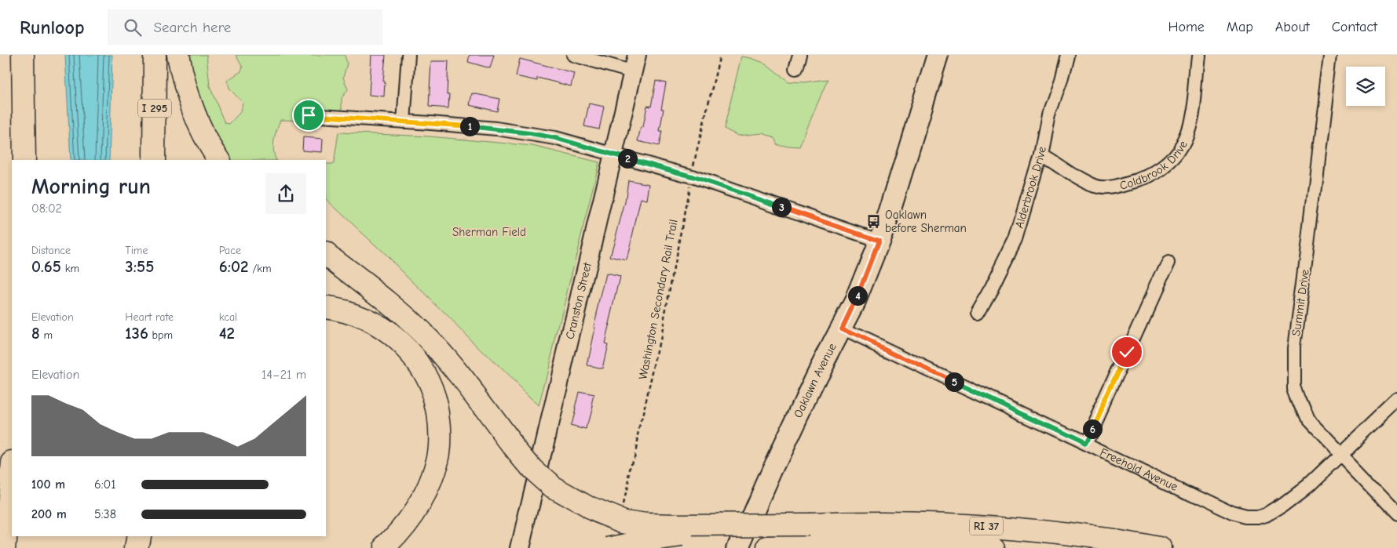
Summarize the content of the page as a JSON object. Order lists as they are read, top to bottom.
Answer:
{
  "streets": {
    "highway": ["I 295", "RI 37"],
    "main road": ["Oaklawn Avenue"],
    "street": [
      "Coldbrook Drive",
      "Alderbrook Drive",
      "Cranston Street",
      "Summit Drive",
      "Freehold Avenue"
    ],
    "path": ["Washington Secondary Rail Trail"]
  },
  "crossings": [
    ["Coldbrook Drive", "Alderbrook Drive"],
    ["Summit Drive", "Freehold Avenue"],
    ["Oaklawn Avenue", "Freehold Avenue"]
  ],
  "parks": ["Sherman Field"],
  "places": {
    "bus stop": ["Oaklawn before Sherman"]
  },
  "page": {
    "header": "Runloop",
    "search": "Search here",
    "nav": [
      "Home",
      "Map",
      "About",
      "Contact"
    ],
    "pins": [
      "1",
      "2",
      "3",
      "4",
      "5",
      "6"
    ],
    "heading": ["Morning run", "08:02"],
    "stats": [
      ["Distance", "0.65 km"],
      ["Time", "3:55"],
      ["Pace", "6:02 /km"],
      ["Elevation", "8 m"],
      ["Heart rate", "136 bpm"],
      ["kcal", "42"]
    ],
    "chart": ["Elevation", "14–21 m"],
    "list": [
      {
        "name": "100 m",
        "note": "6:01"
      },
      {
        "name": "200 m",
        "note": "5:38"
      }
    ]
  }
}
